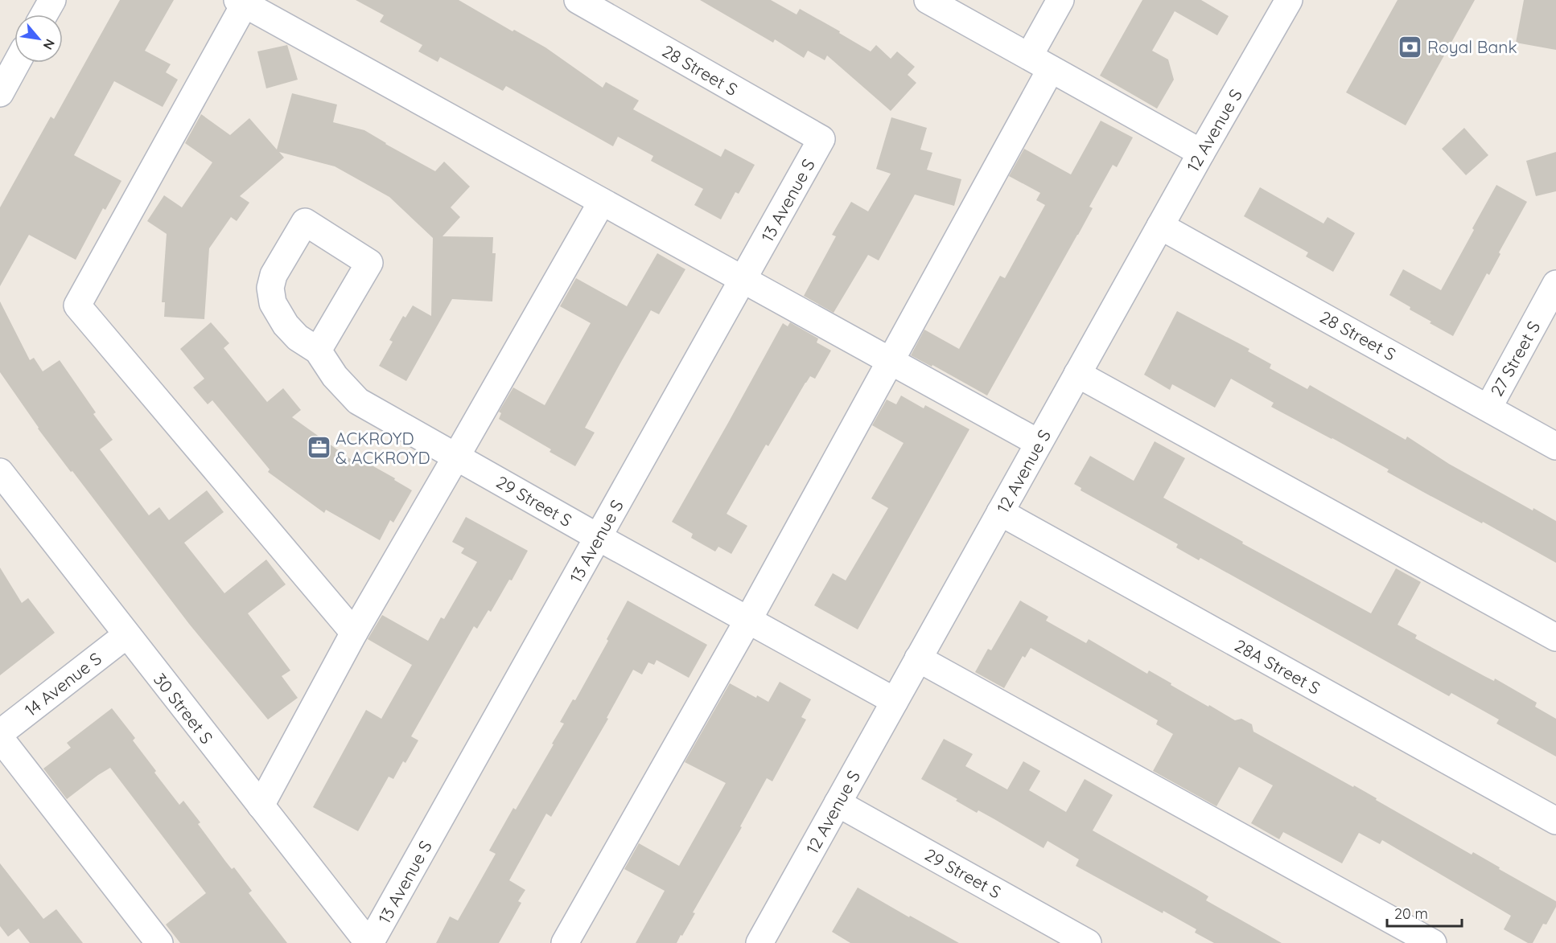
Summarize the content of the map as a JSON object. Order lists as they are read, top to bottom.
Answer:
{
  "streets": {
    "street": [
      "28 Street S",
      "12 Avenue S",
      "13 Avenue S",
      "27 Street S",
      "29 Street S",
      "28A Street S",
      "14 Avenue S",
      "30 Street S"
    ]
  },
  "crossings": [
    ["28 Street S", "12 Avenue S"],
    ["28 Street S", "13 Avenue S"],
    ["28 Street S", "27 Street S"],
    ["12 Avenue S", "29 Street S"],
    ["12 Avenue S", "28A Street S"],
    ["13 Avenue S", "29 Street S"],
    ["13 Avenue S", "30 Street S"],
    ["14 Avenue S", "30 Street S"]
  ],
  "places": {
    "bank": ["Royal Bank"],
    "office": ["ACKROYD & ACKROYD"]
  },
  "scale_bar": "20 m",
  "north": "bottom right"
}
